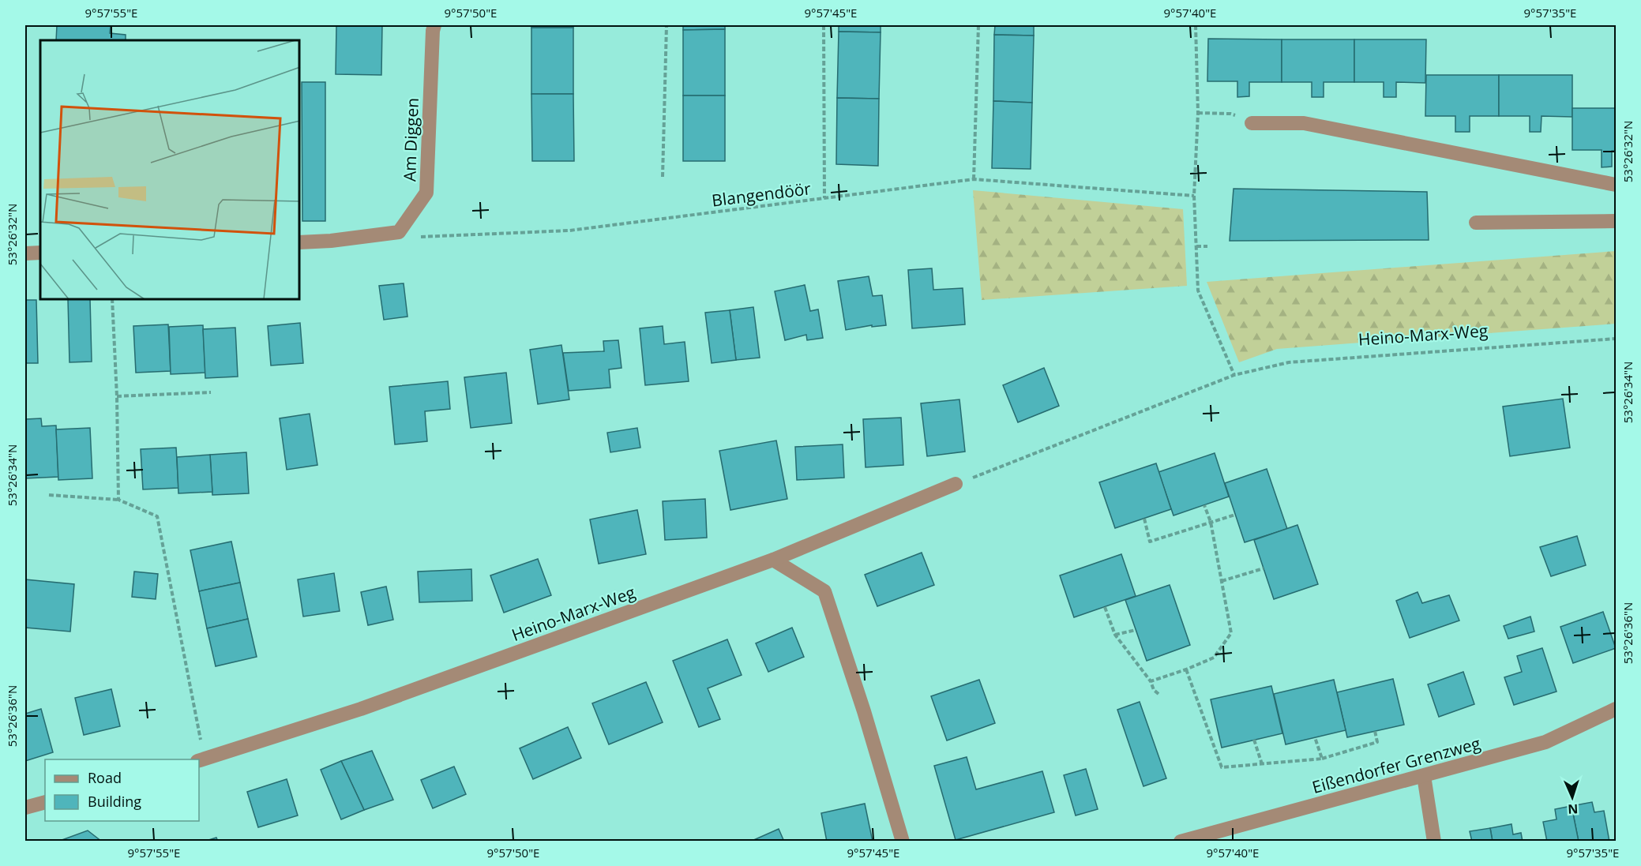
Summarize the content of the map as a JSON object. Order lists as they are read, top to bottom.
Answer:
{
  "streets": {
    "street": ["Am Diggen", "Heino-Marx-Weg", "Eißendorfer Grenzweg"],
    "path": ["Blangendöör"]
  },
  "legend": ["Road", "Building"],
  "north": "bottom",
  "coordinates": [
    "9°57'55\"E",
    "9°57'50\"E",
    "9°57'45\"E",
    "9°57'40\"E",
    "9°57'35\"E",
    "53°26'32\"N",
    "53°26'34\"N",
    "53°26'36\"N"
  ]
}
